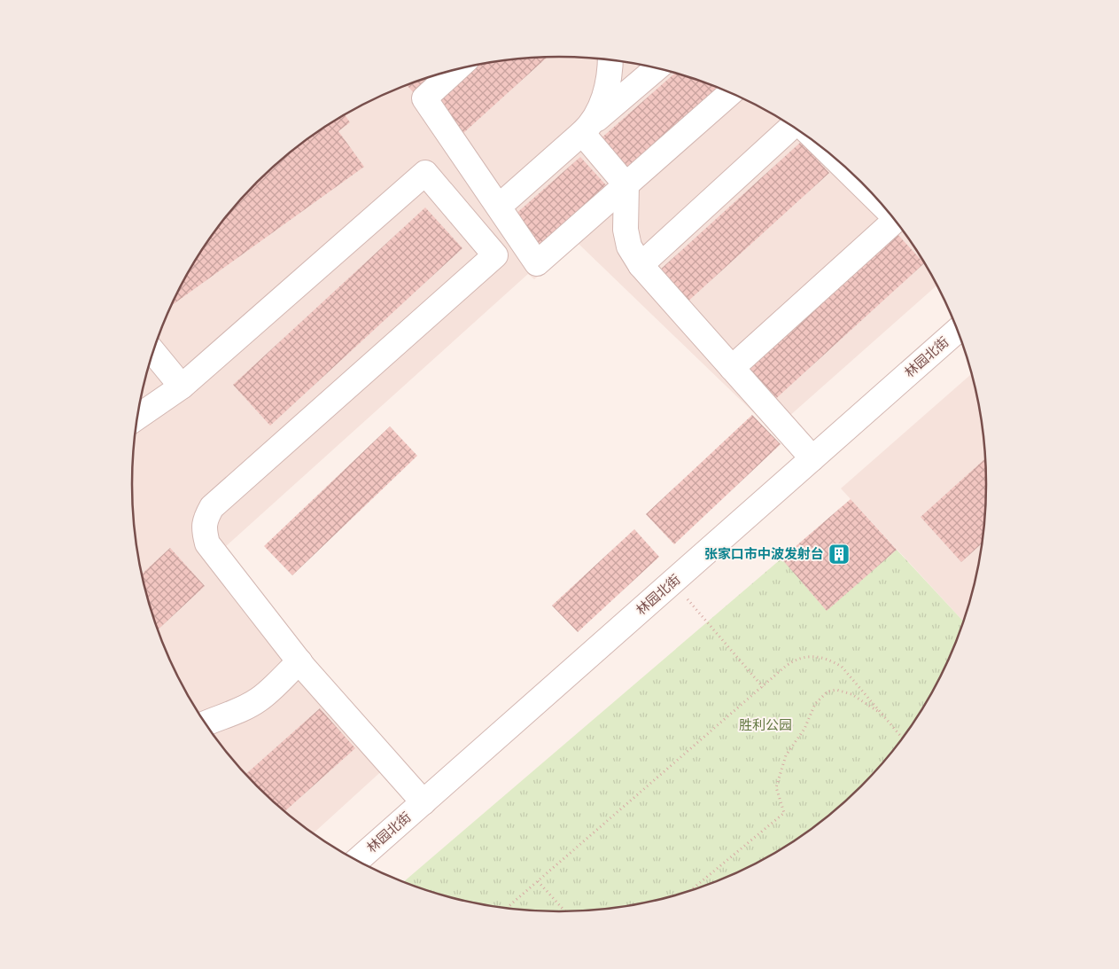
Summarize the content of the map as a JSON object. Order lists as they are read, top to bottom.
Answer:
{
  "streets": {
    "street": ["林园北街"]
  },
  "parks": ["胜利公园"],
  "places": {
    "building": ["张家口市中波发射台"]
  }
}
